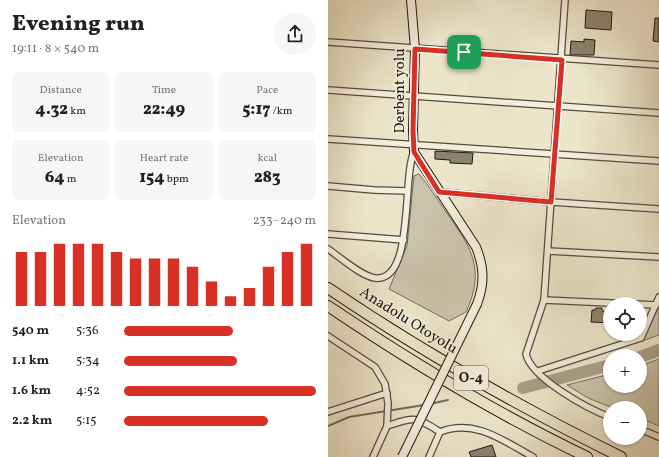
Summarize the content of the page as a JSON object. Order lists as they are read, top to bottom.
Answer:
{
  "streets": {
    "highway": ["Anadolu Otoyolu", "O-4"],
    "main road": ["Derbent yolu"]
  },
  "page": {
    "heading": ["Evening run", "19:11 · 8 × 540 m"],
    "stats": [
      ["Distance", "4.32 km"],
      ["Time", "22:49"],
      ["Pace", "5:17 /km"],
      ["Elevation", "64 m"],
      ["Heart rate", "154 bpm"],
      ["kcal", "283"]
    ],
    "chart": ["Elevation", "233–240 m"],
    "map_buttons": ["+", "−"],
    "list": [
      {
        "name": "540 m",
        "note": "5:36"
      },
      {
        "name": "1.1 km",
        "note": "5:34"
      },
      {
        "name": "1.6 km",
        "note": "4:52"
      },
      {
        "name": "2.2 km",
        "note": "5:15"
      }
    ]
  }
}
